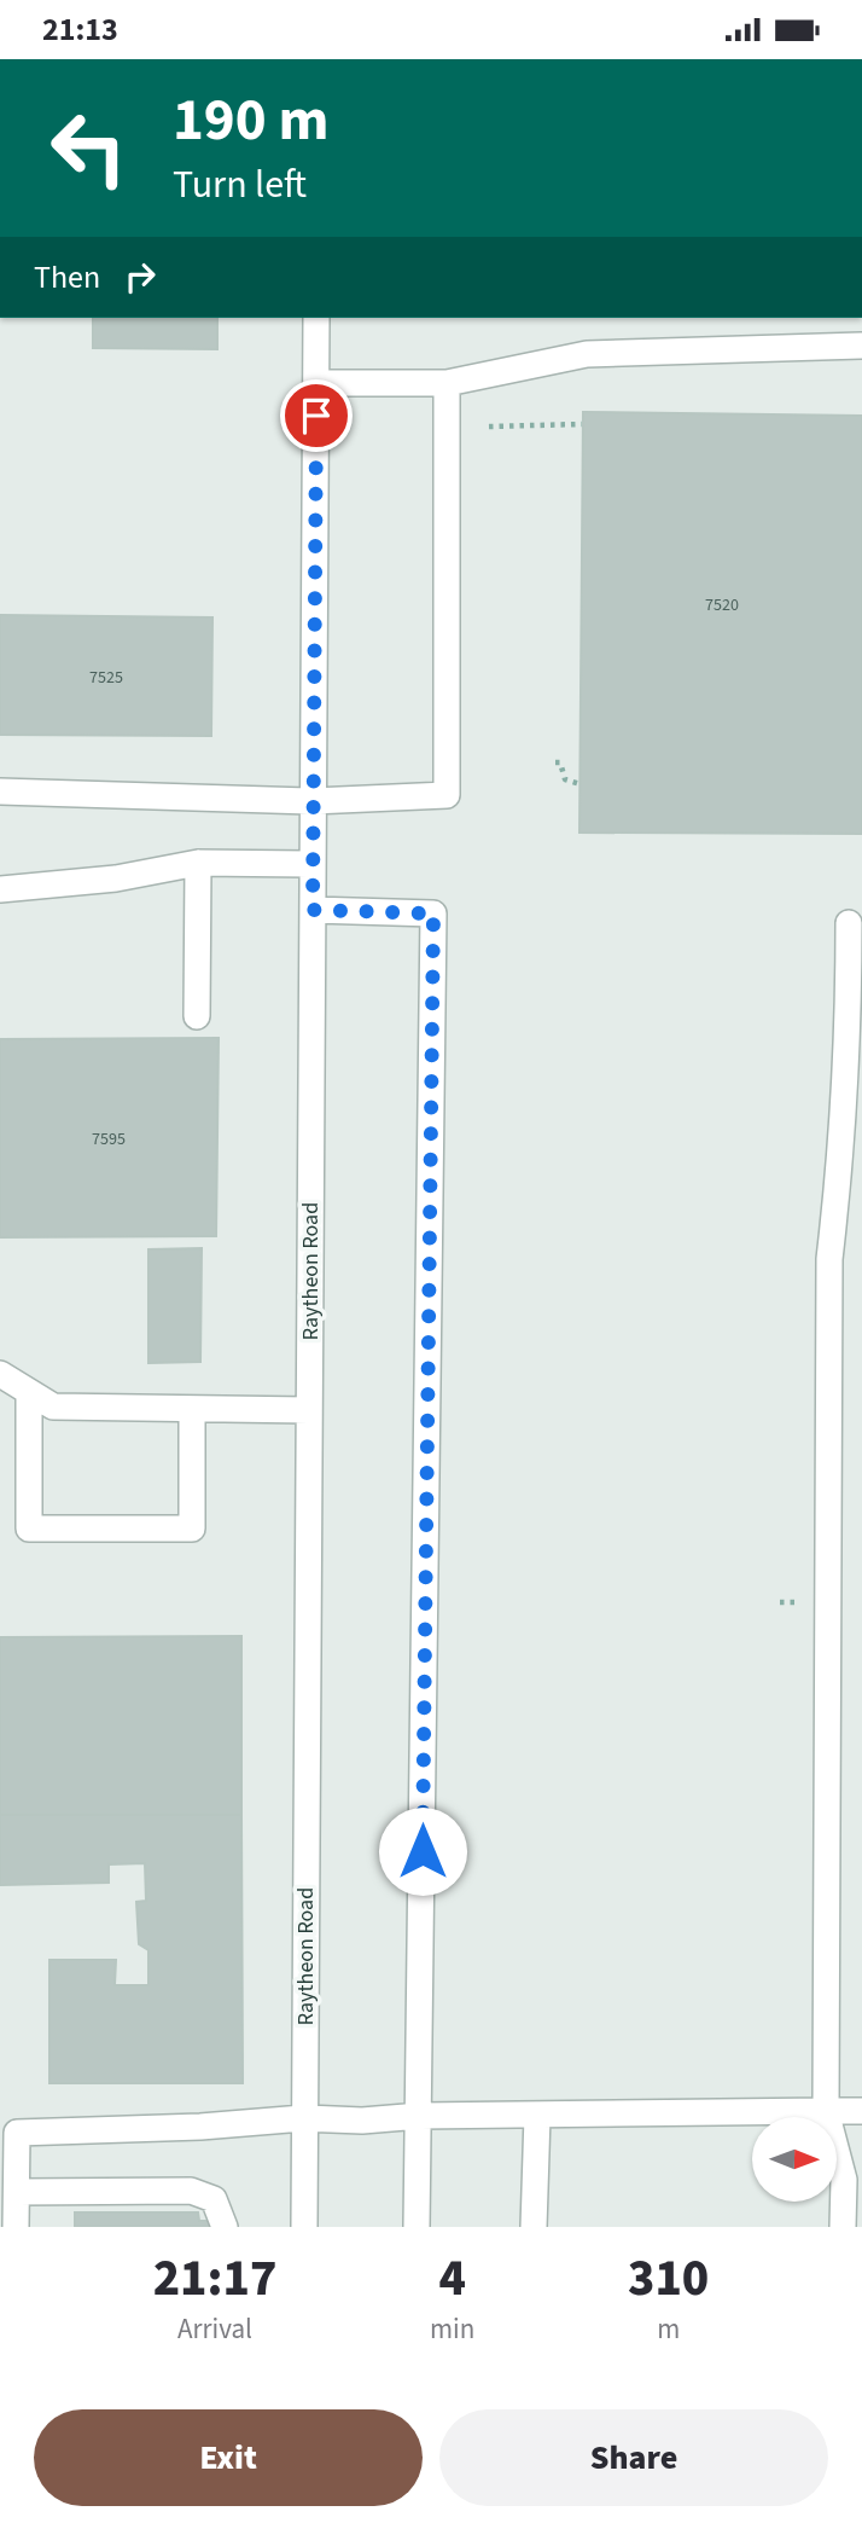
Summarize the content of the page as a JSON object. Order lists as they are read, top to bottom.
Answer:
{
  "streets": {
    "street": ["Raytheon Road"]
  },
  "house_numbers": ["7520", "7525", "7595"],
  "north": "right",
  "page": {
    "status": "21:13",
    "turn": ["190 m", "Turn left"],
    "then": "Then",
    "eta": [
      "21:17",
      "Arrival",
      "4",
      "min",
      "310",
      "m"
    ],
    "buttons": ["Exit", "Share"]
  }
}
